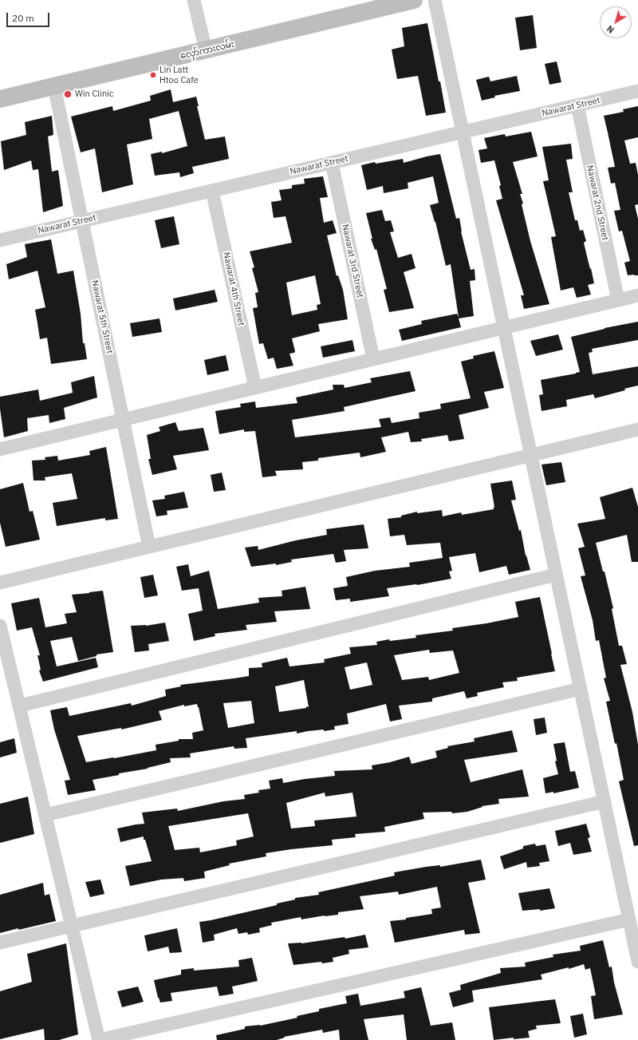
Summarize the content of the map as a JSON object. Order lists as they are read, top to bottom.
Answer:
{
  "streets": {
    "main road": ["လှော်ကားလမ်း"],
    "street": [
      "Nawarat Street",
      "Nawarat 2nd Street",
      "Nawarat 3rd Street",
      "Nawarat 4th Street",
      "Nawarat 5th Street"
    ]
  },
  "crossings": [
    ["လှော်ကားလမ်း", "Nawarat 5th Street"],
    ["Nawarat Street", "Nawarat 2nd Street"],
    ["Nawarat Street", "Nawarat 3rd Street"],
    ["Nawarat Street", "Nawarat 4th Street"],
    ["Nawarat Street", "Nawarat 5th Street"]
  ],
  "places": ["Lin Latt Htoo Cafe", "Win Clinic"],
  "scale_bar": "20 m",
  "north": "bottom left"
}
